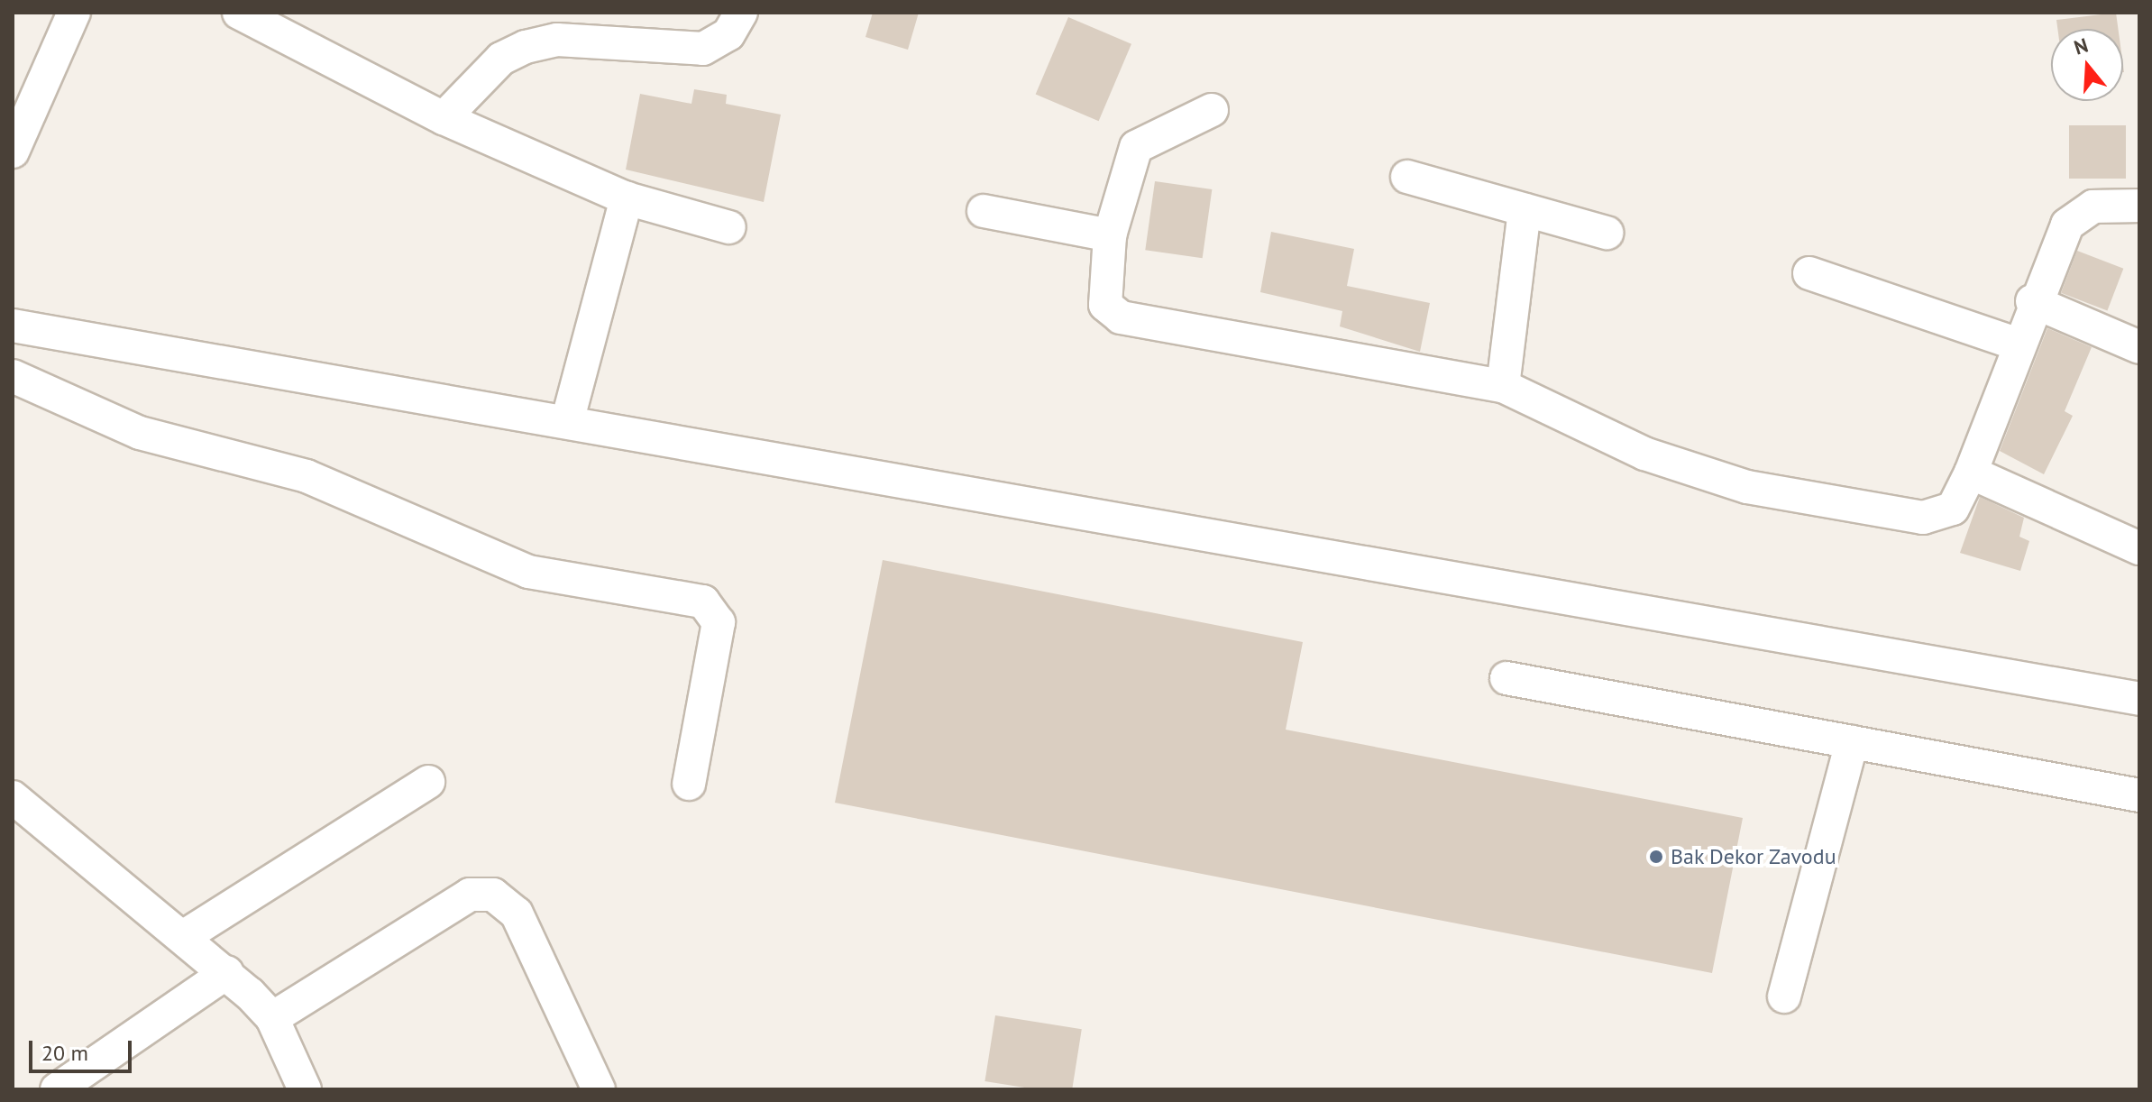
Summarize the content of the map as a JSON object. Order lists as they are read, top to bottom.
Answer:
{
  "places": ["Bak Dekor Zavodu"],
  "scale_bar": "20 m",
  "north": "top"
}
